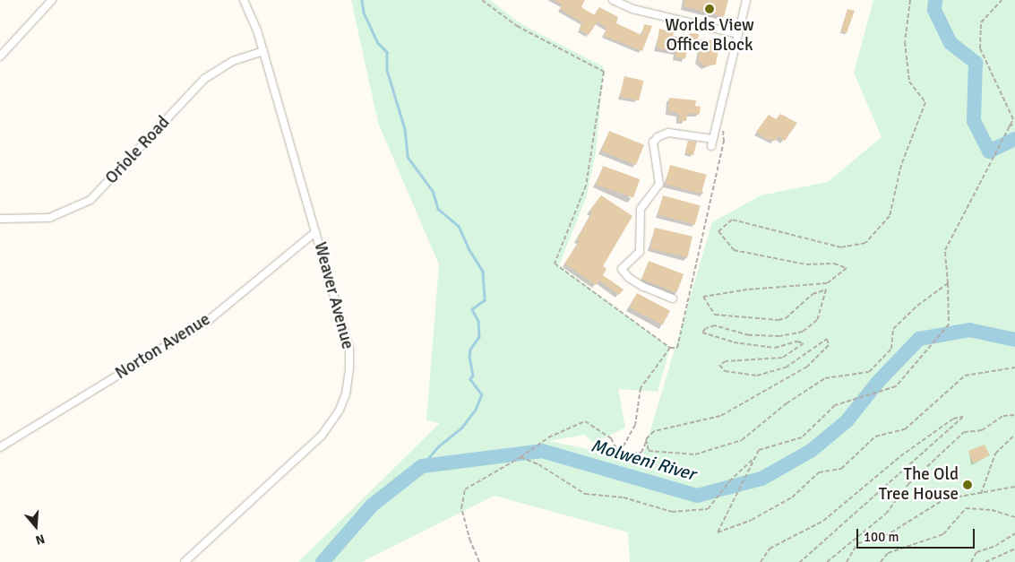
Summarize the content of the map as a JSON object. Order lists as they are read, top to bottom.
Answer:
{
  "streets": {
    "street": ["Oriole Road", "Weaver Avenue", "Norton Avenue"]
  },
  "crossings": [
    ["Oriole Road", "Weaver Avenue"],
    ["Weaver Avenue", "Norton Avenue"]
  ],
  "water": ["Molweni River"],
  "places": ["Worlds View Office Block", "The Old Tree House"],
  "scale_bar": "100 m",
  "north": "bottom"
}
